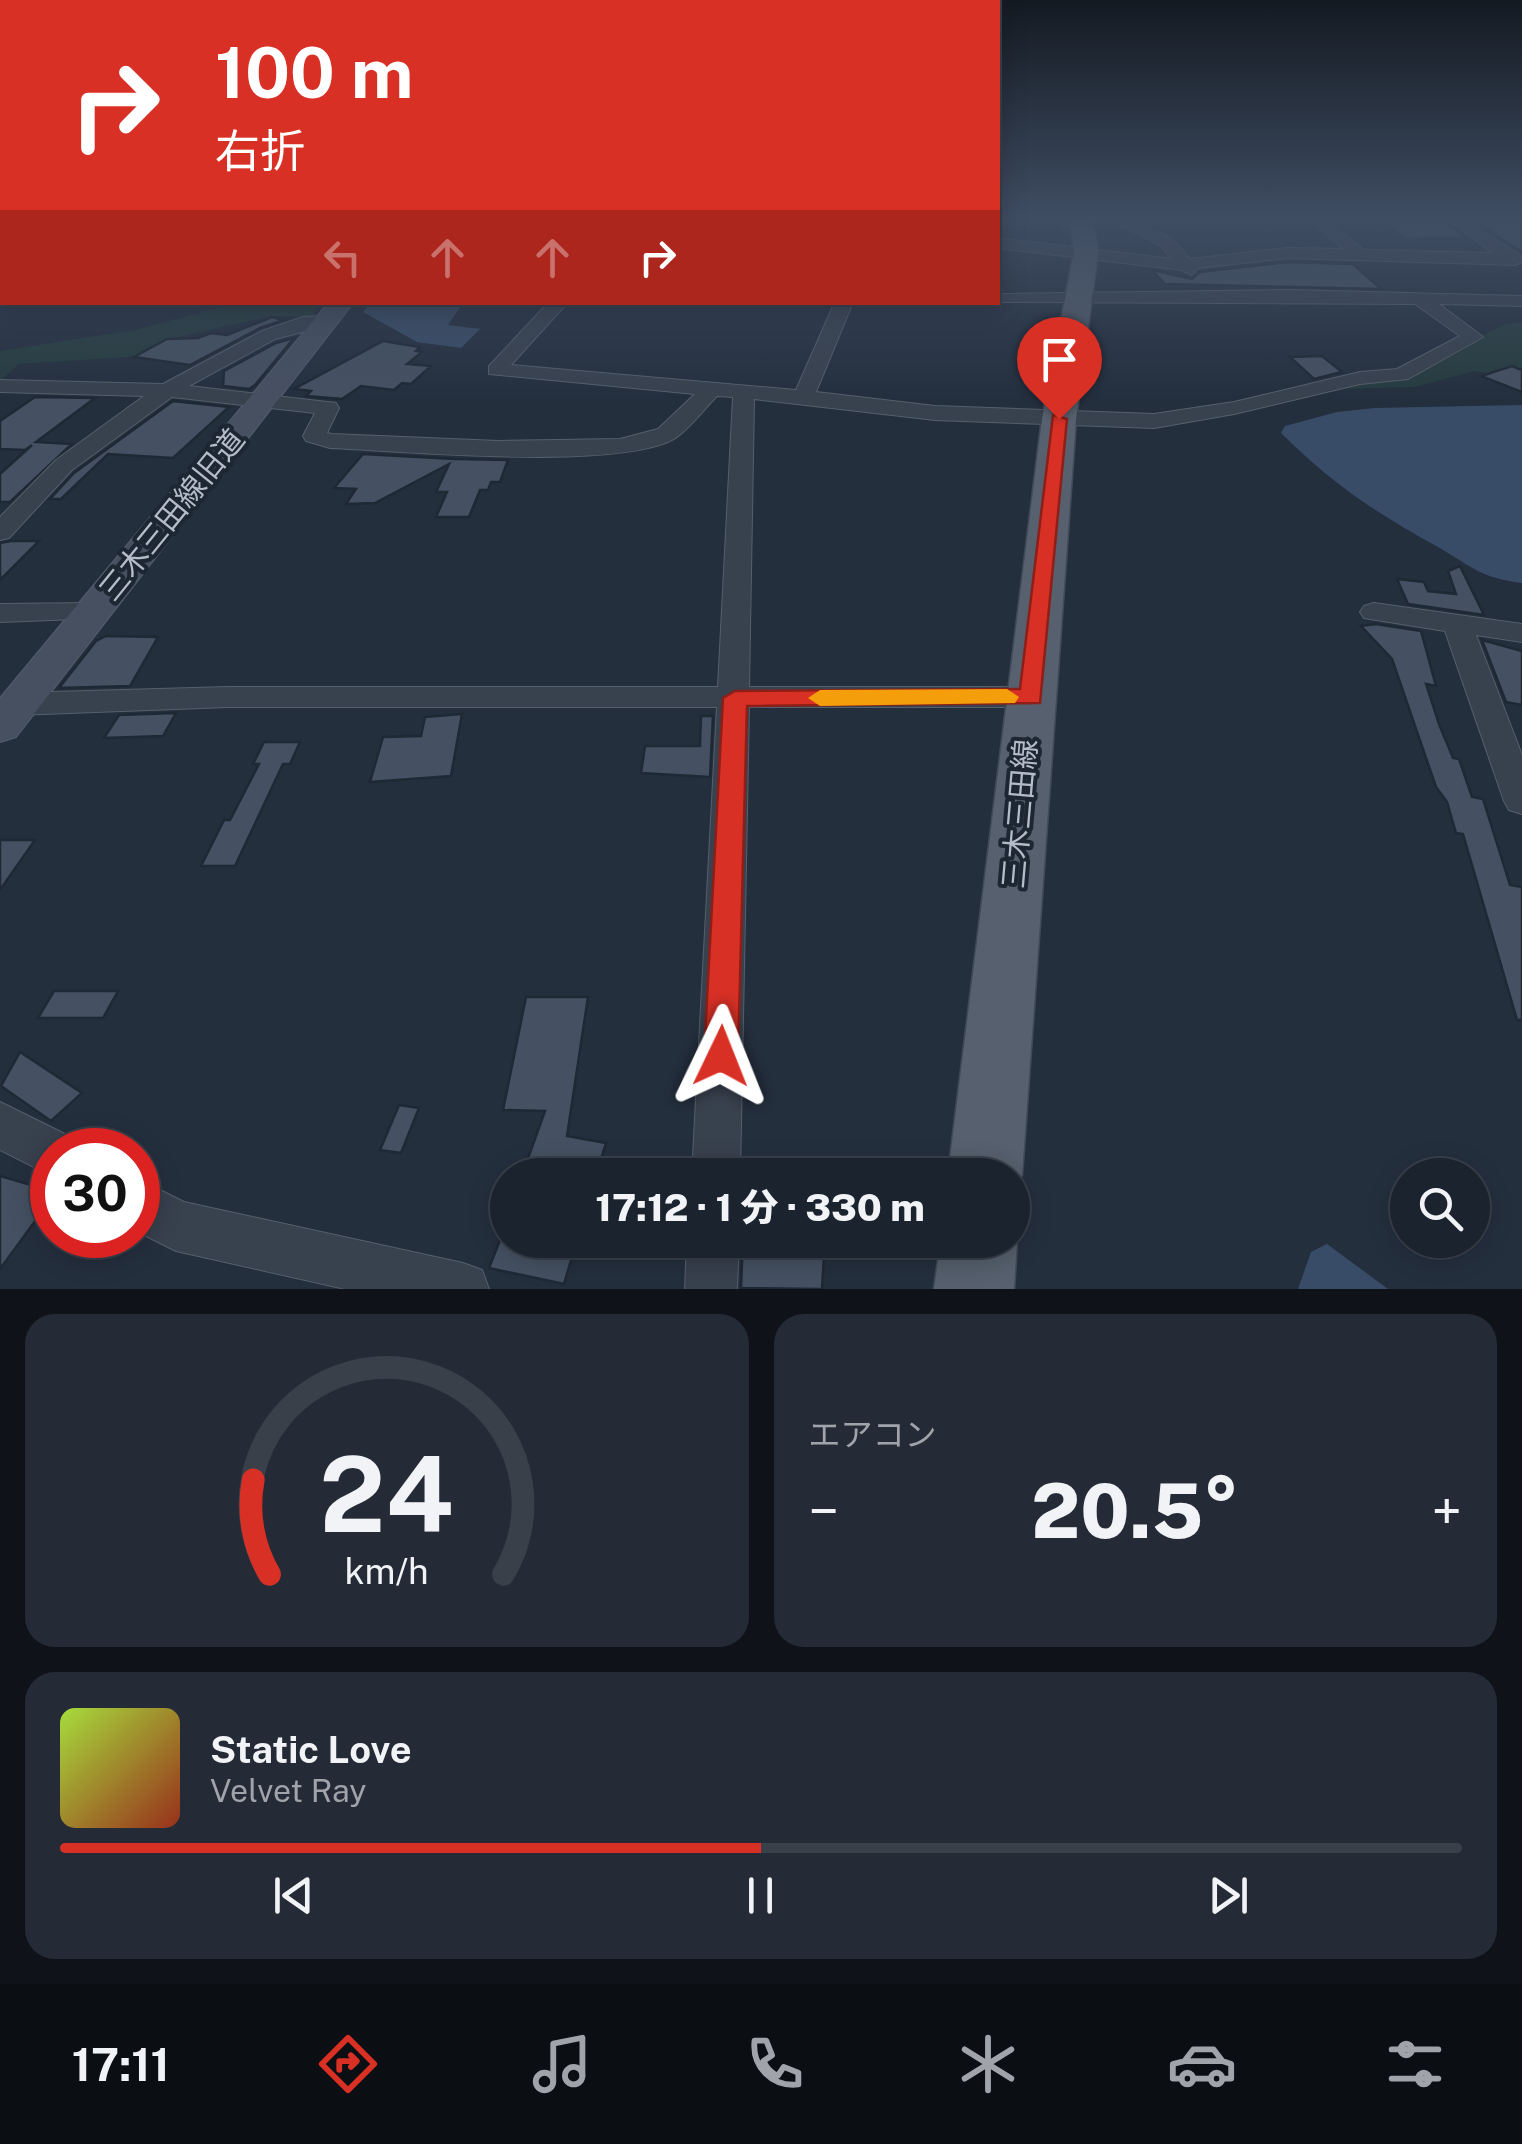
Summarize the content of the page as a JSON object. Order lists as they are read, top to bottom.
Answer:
{
  "streets": {
    "main road": ["三木三田線"],
    "street": ["三木三田線旧道"]
  },
  "page": {
    "turn": ["100 m", "右折"],
    "limit": "30",
    "trip": "17:12 · 1 分 · 330 m",
    "tile": "エアコン",
    "heat": ["−", "20.5°", "+"],
    "song": ["Static Love", "Velvet Ray"],
    "tabs": "17:11",
    "gauge": ["24", "km/h"]
  }
}
